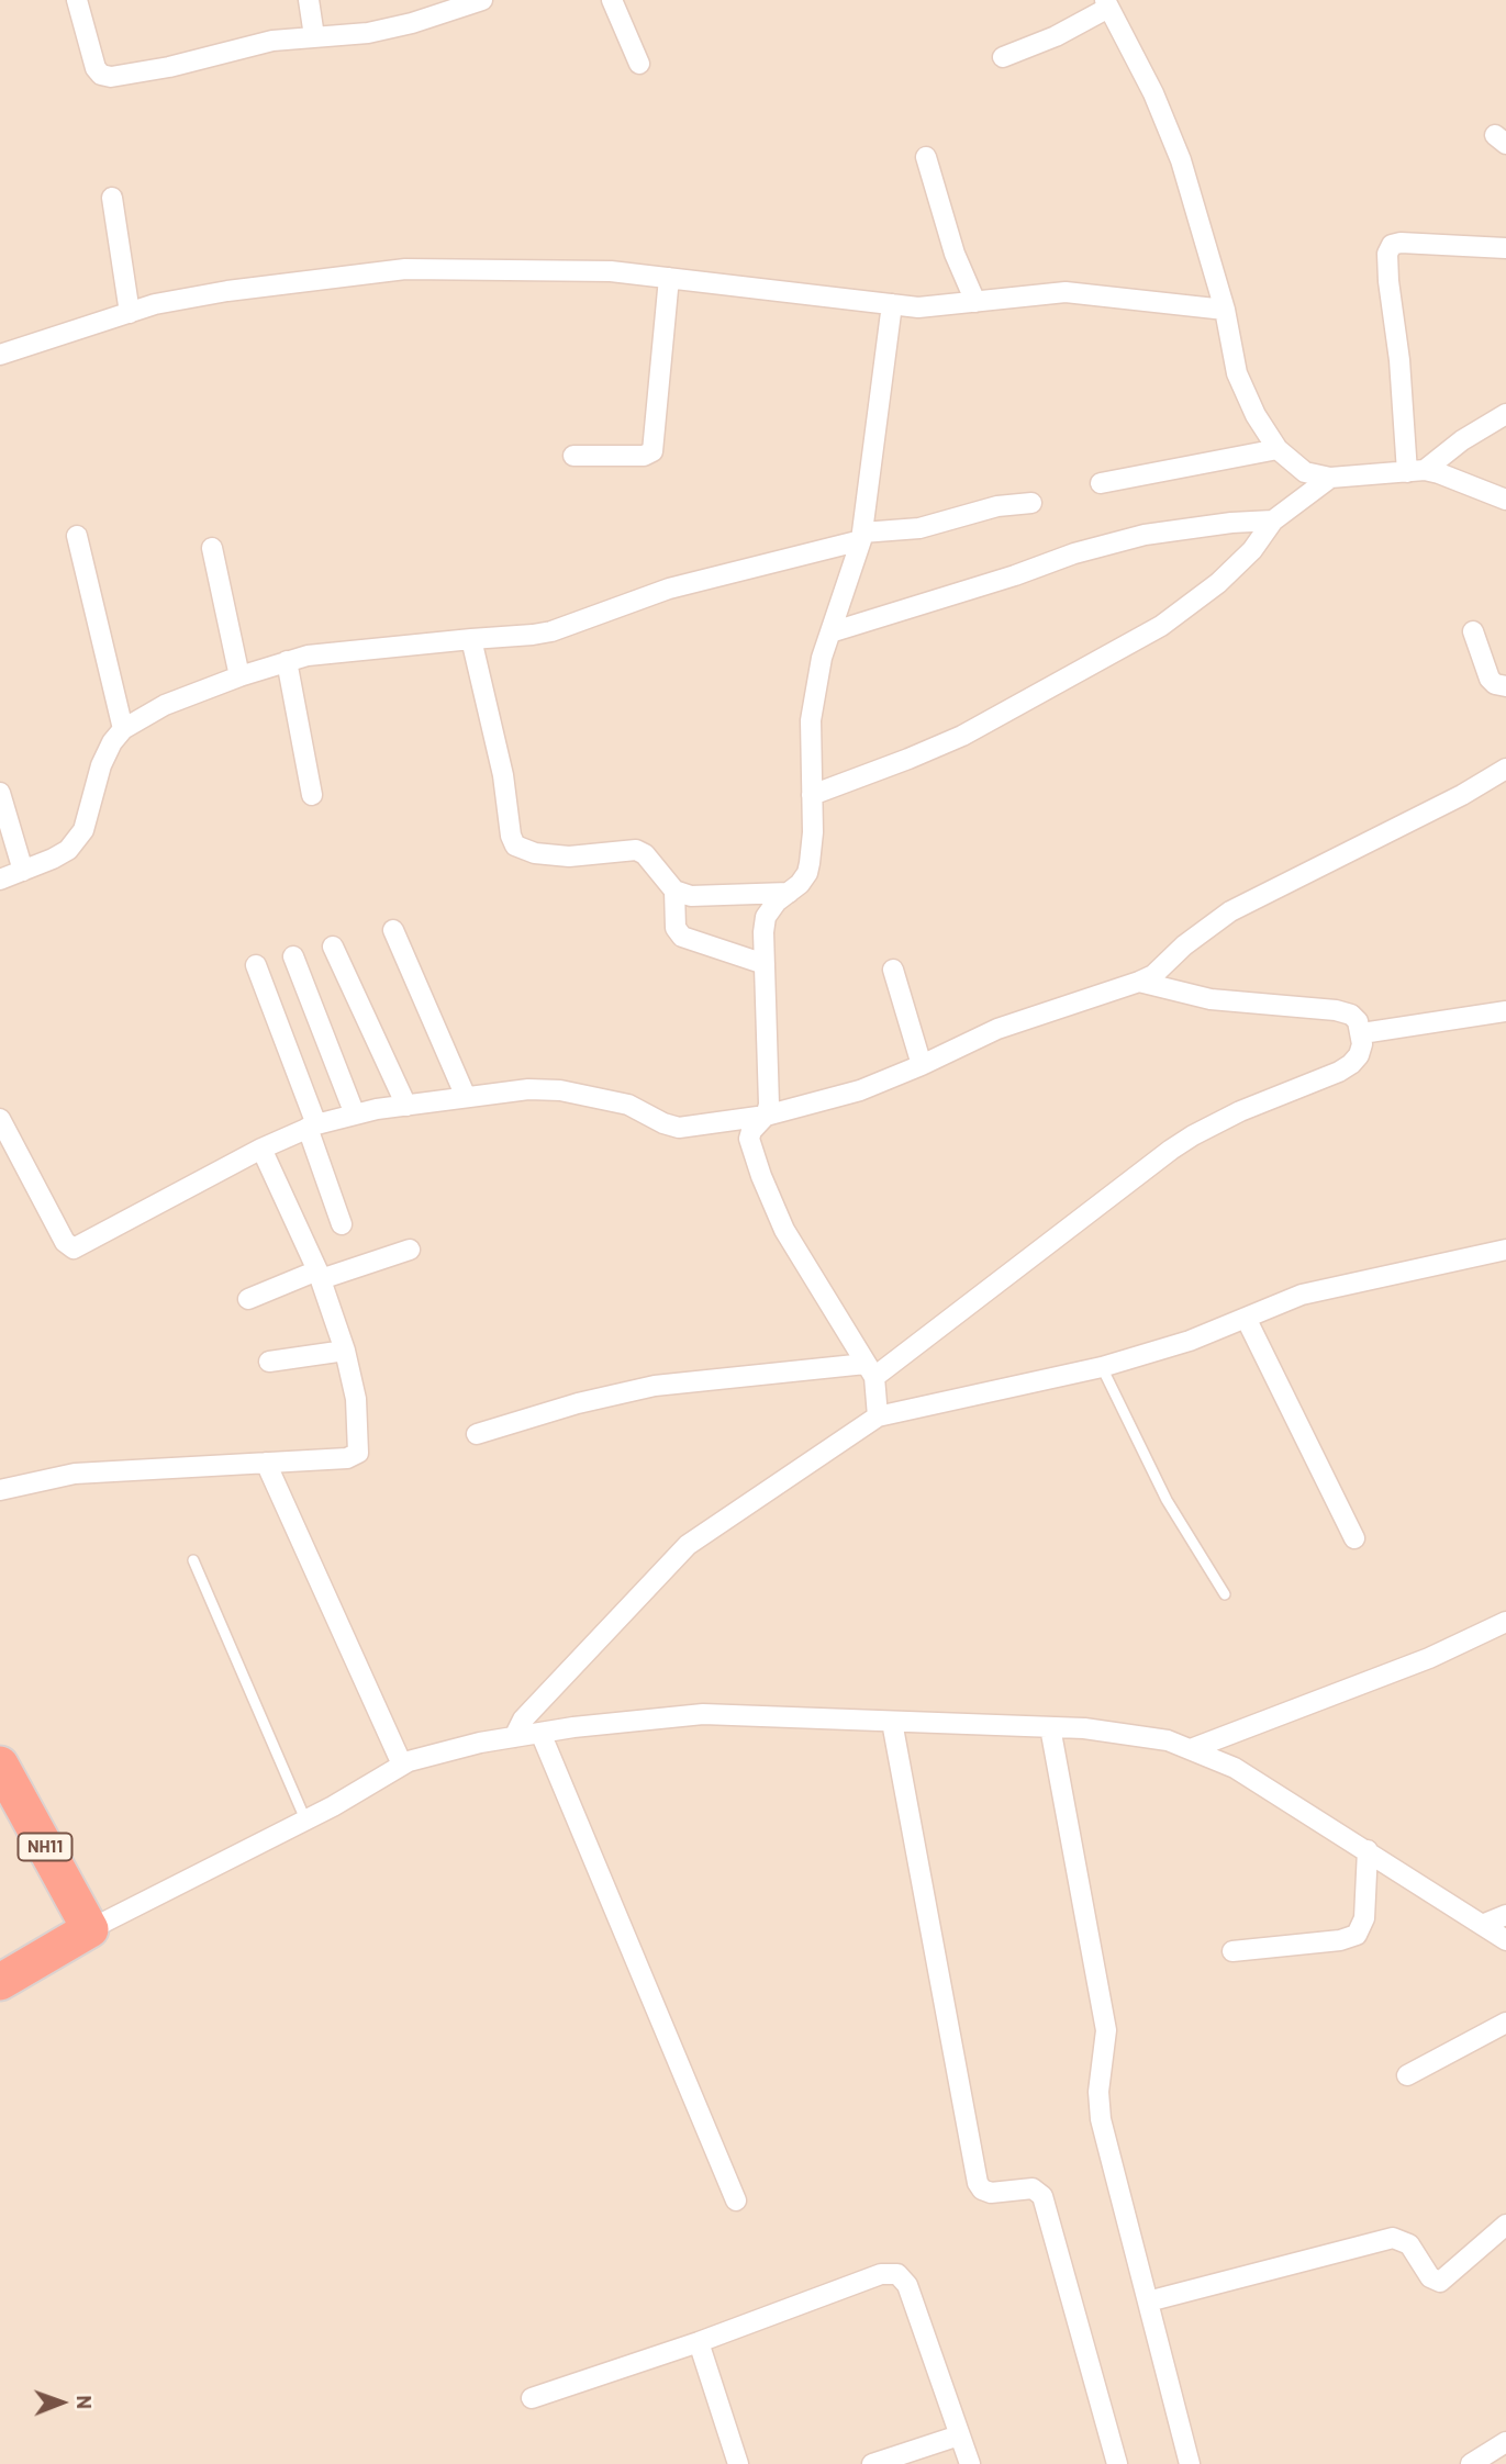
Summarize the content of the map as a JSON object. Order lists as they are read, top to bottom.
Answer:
{
  "streets": {
    "highway": ["NH11"]
  },
  "north": "right"
}
